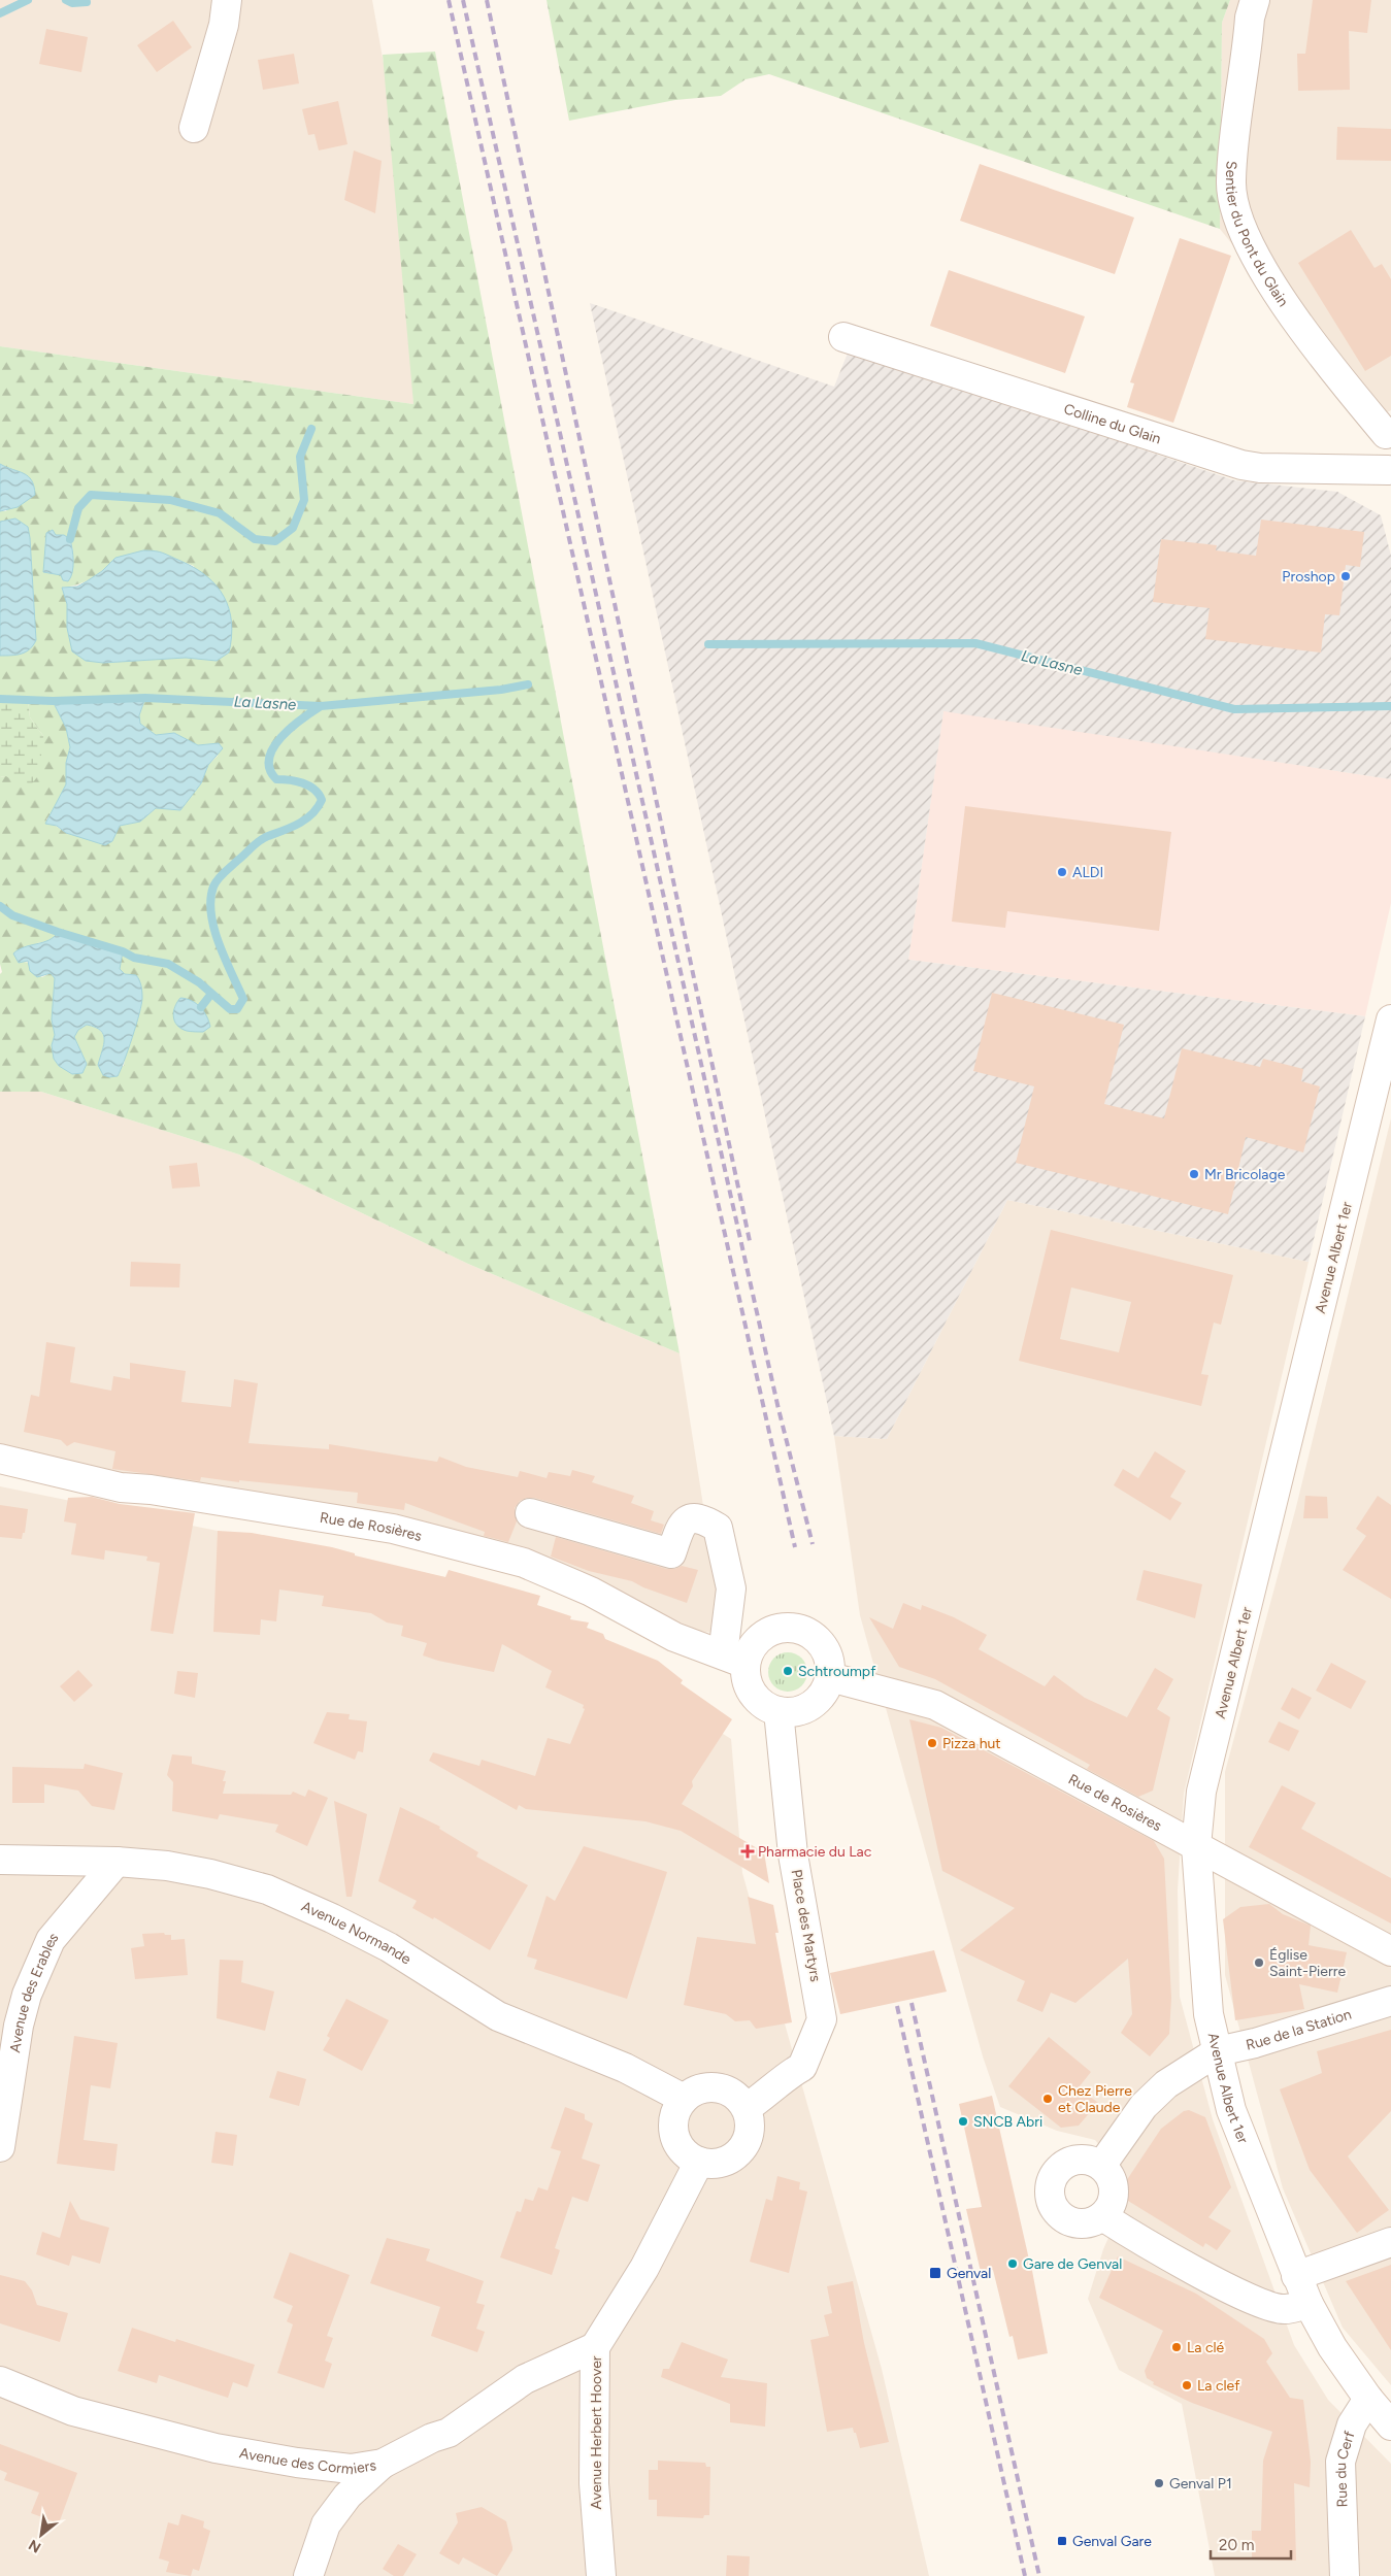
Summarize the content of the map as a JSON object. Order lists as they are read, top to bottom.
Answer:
{
  "streets": {
    "street": [
      "Sentier du Pont du Glain",
      "Colline du Glain",
      "Avenue Albert 1er",
      "Rue de Rosières",
      "Place des Martyrs",
      "Avenue Normande",
      "Avenue des Erables",
      "Rue de la Station",
      "Avenue Herbert Hoover",
      "Avenue des Cormiers",
      "Rue du Cerf"
    ]
  },
  "crossings": [
    ["Sentier du Pont du Glain", "Colline du Glain"],
    ["Avenue Albert 1er", "Rue de Rosières"],
    ["Avenue Albert 1er", "Rue de la Station"],
    ["Avenue Albert 1er", "Rue du Cerf"],
    ["Rue de Rosières", "Place des Martyrs"],
    ["Place des Martyrs", "Avenue Normande"],
    ["Place des Martyrs", "Avenue Herbert Hoover"],
    ["Avenue Normande", "Avenue des Erables"],
    ["Avenue Normande", "Avenue Herbert Hoover"],
    ["Avenue Herbert Hoover", "Avenue des Cormiers"]
  ],
  "water": ["La Lasne"],
  "places": {
    "other": [
      "Proshop",
      "ALDI",
      "Mr Bricolage",
      "Schtroumpf",
      "Pizza hut",
      "Église Saint-Pierre",
      "Chez Pierre et Claude",
      "SNCB Abri",
      "Gare de Genval",
      "La clé",
      "La clef",
      "Genval P1"
    ],
    "health": ["Pharmacie du Lac"],
    "transit": ["Genval", "Genval Gare"]
  },
  "scale_bar": "20 m",
  "north": "bottom left"
}
